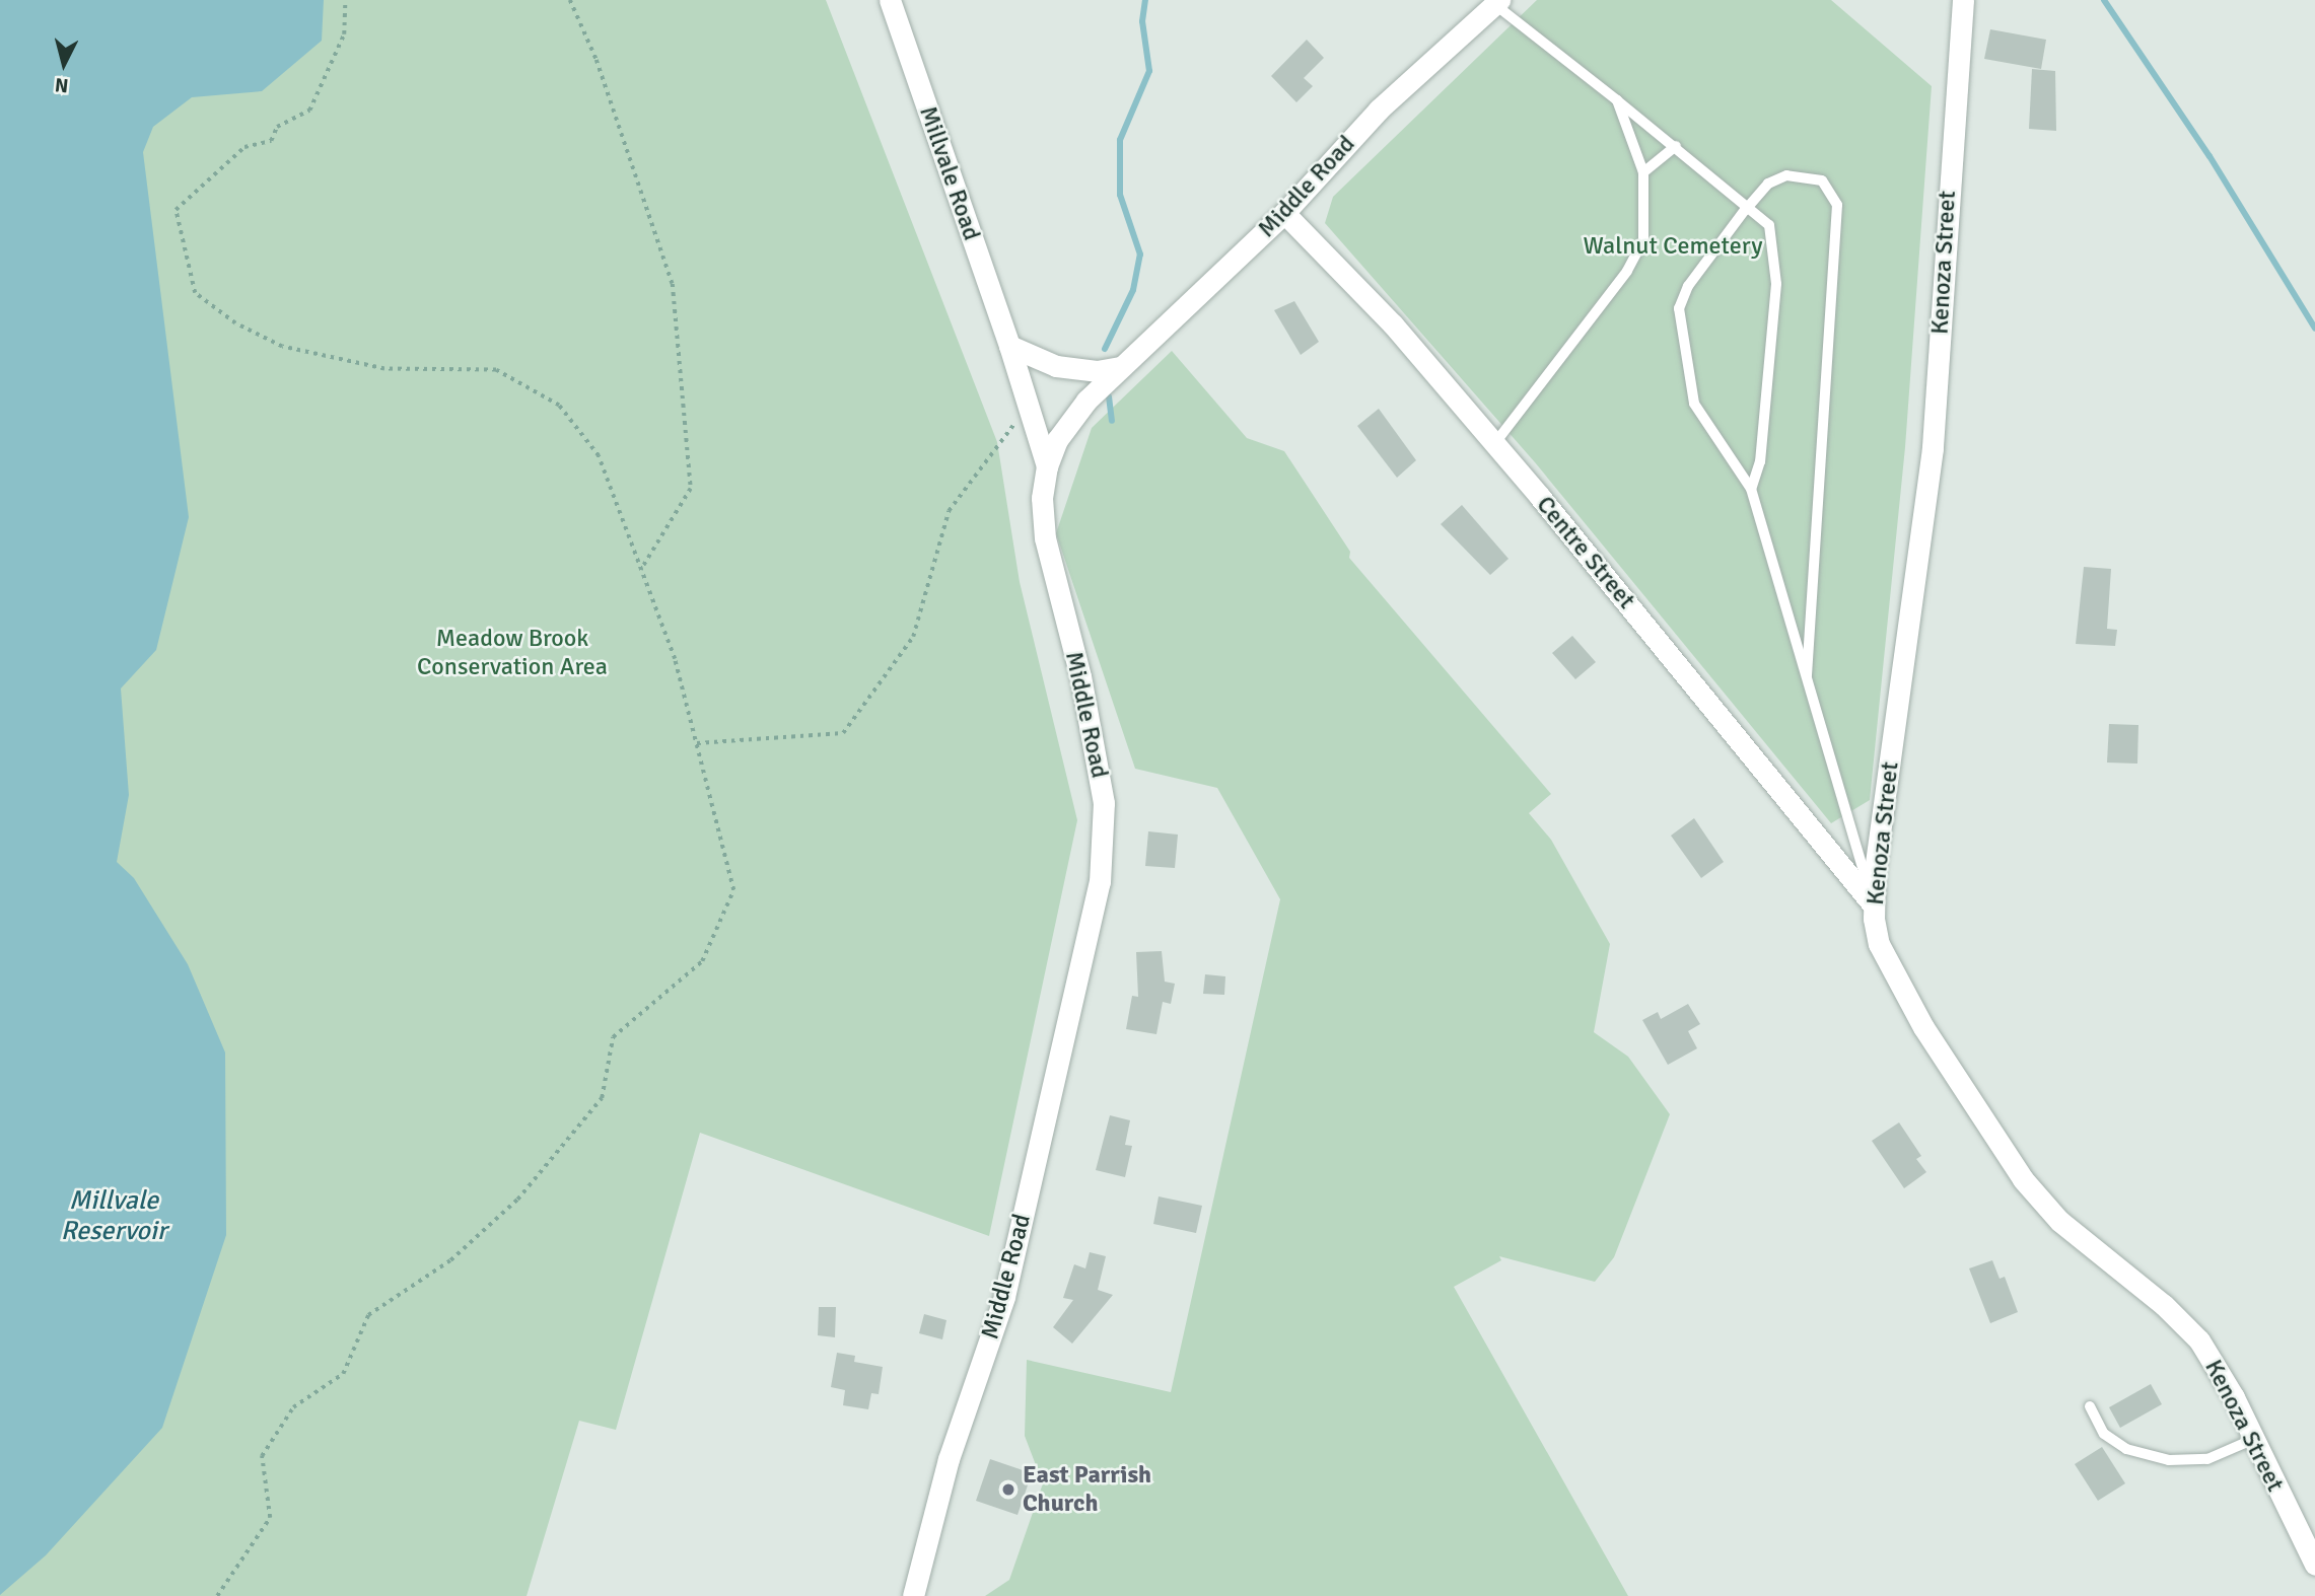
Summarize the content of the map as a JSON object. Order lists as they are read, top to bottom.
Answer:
{
  "streets": {
    "street": [
      "Millvale Road",
      "Middle Road",
      "Kenoza Street",
      "Centre Street"
    ]
  },
  "crossings": [
    ["Millvale Road", "Middle Road"],
    ["Middle Road", "Centre Street"],
    ["Kenoza Street", "Centre Street"]
  ],
  "water": ["Millvale Reservoir"],
  "parks": ["Walnut Cemetery", "Meadow Brook Conservation Area"],
  "places": ["East Parrish Church"],
  "north": "bottom"
}
